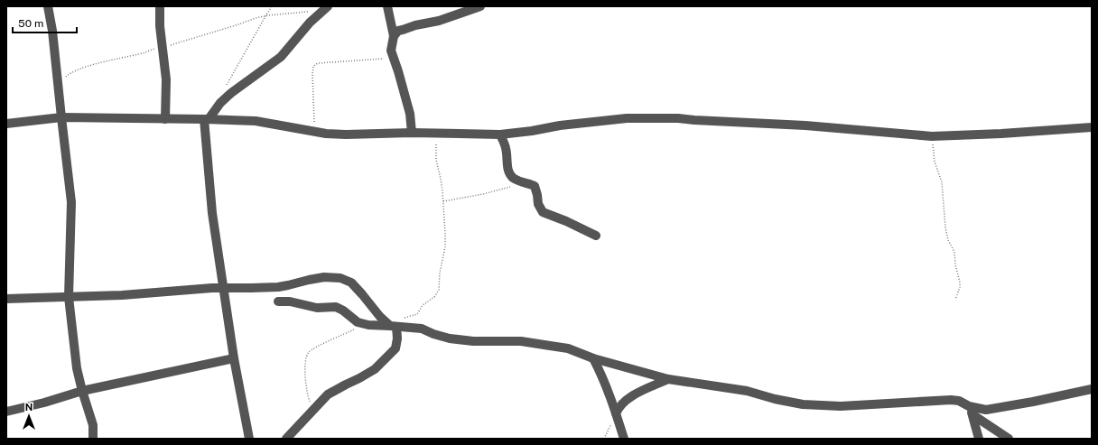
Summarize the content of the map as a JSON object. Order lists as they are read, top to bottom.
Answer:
{
  "scale_bar": "50 m",
  "north": "top"
}
